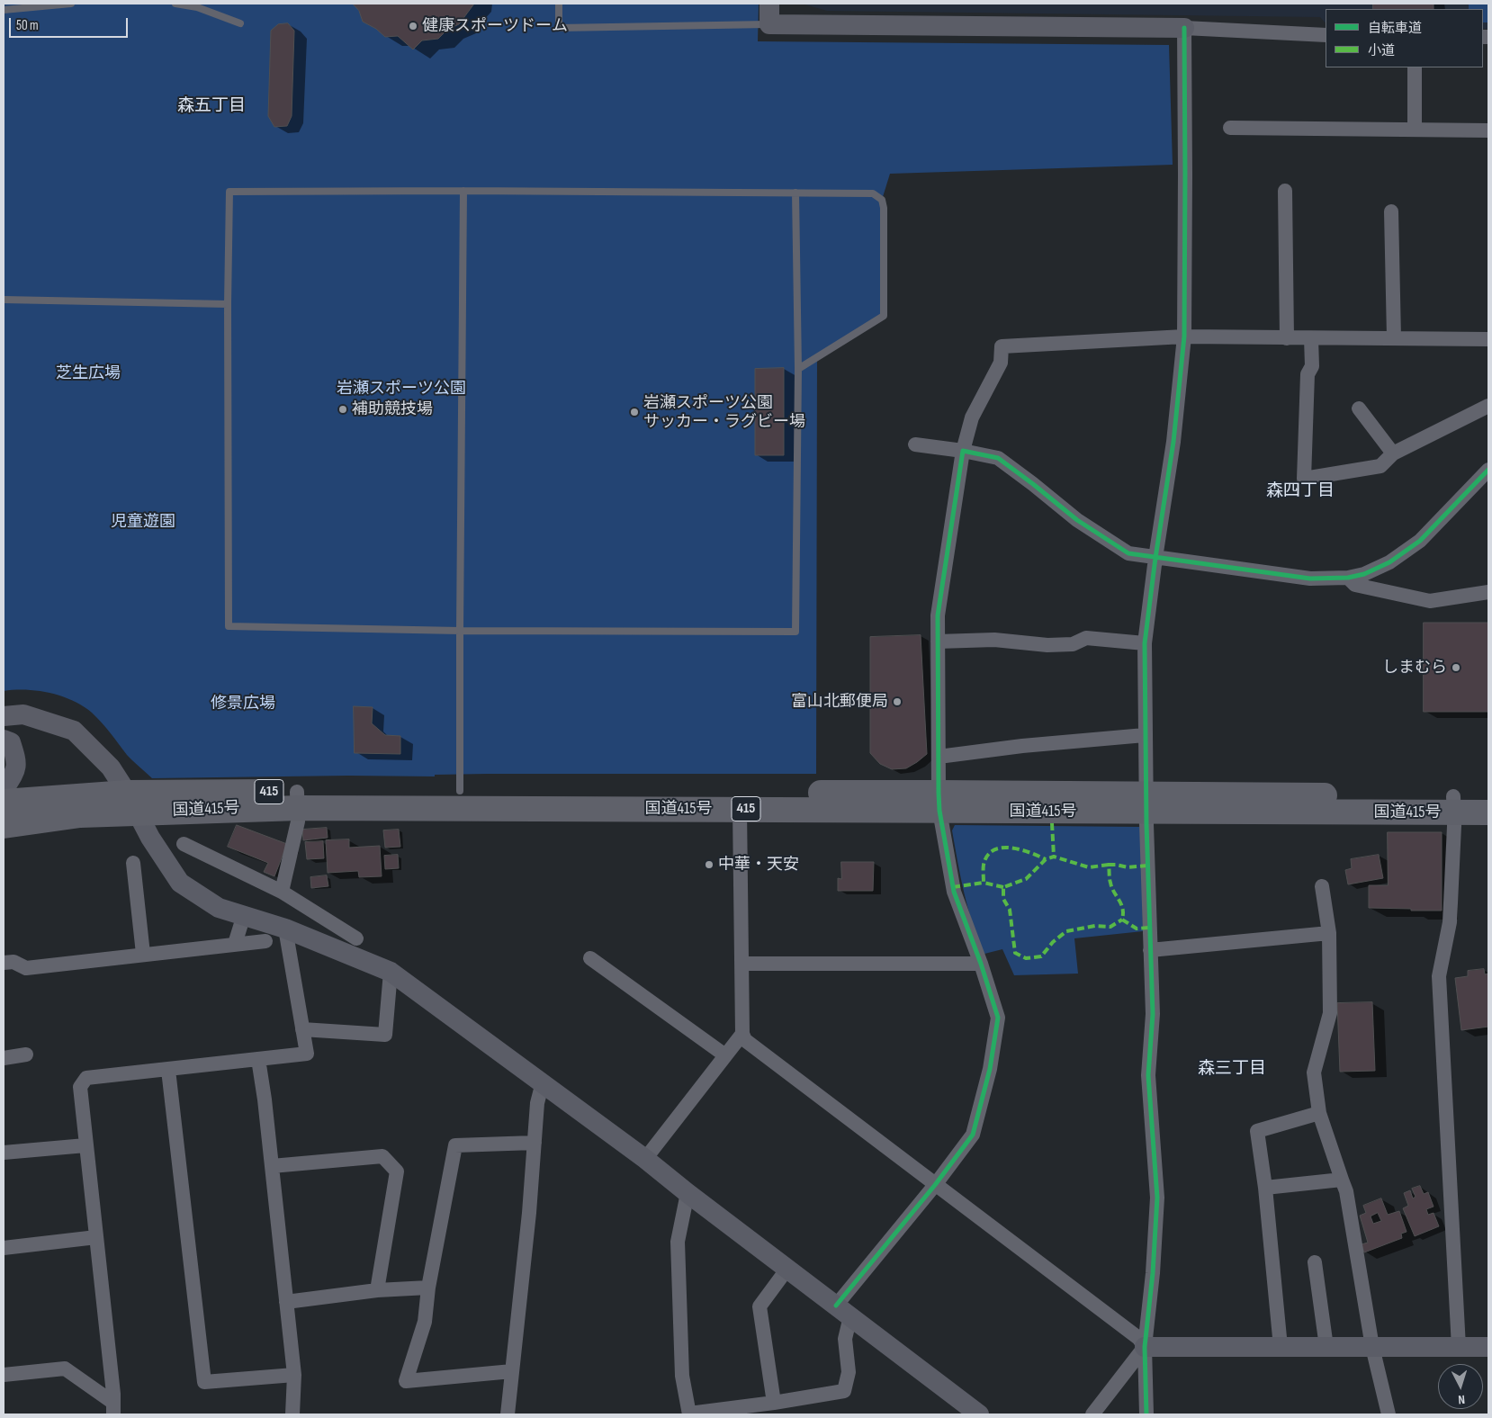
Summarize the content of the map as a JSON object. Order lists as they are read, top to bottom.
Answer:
{
  "streets": {
    "highway": ["415", "国道415号"]
  },
  "districts": ["森五丁目", "森四丁目", "森三丁目"],
  "parks": [
    "芝生広場",
    "岩瀬スポーツ公園",
    "児童遊園",
    "修景広場"
  ],
  "places": [
    "健康スポーツドーム",
    "補助競技場",
    "岩瀬スポーツ公園 サッカー・ラグビー場",
    "しまむら",
    "富山北郵便局",
    "中華・天安"
  ],
  "legend": ["自転車道", "小道"],
  "scale_bar": "50 m",
  "north": "bottom"
}
